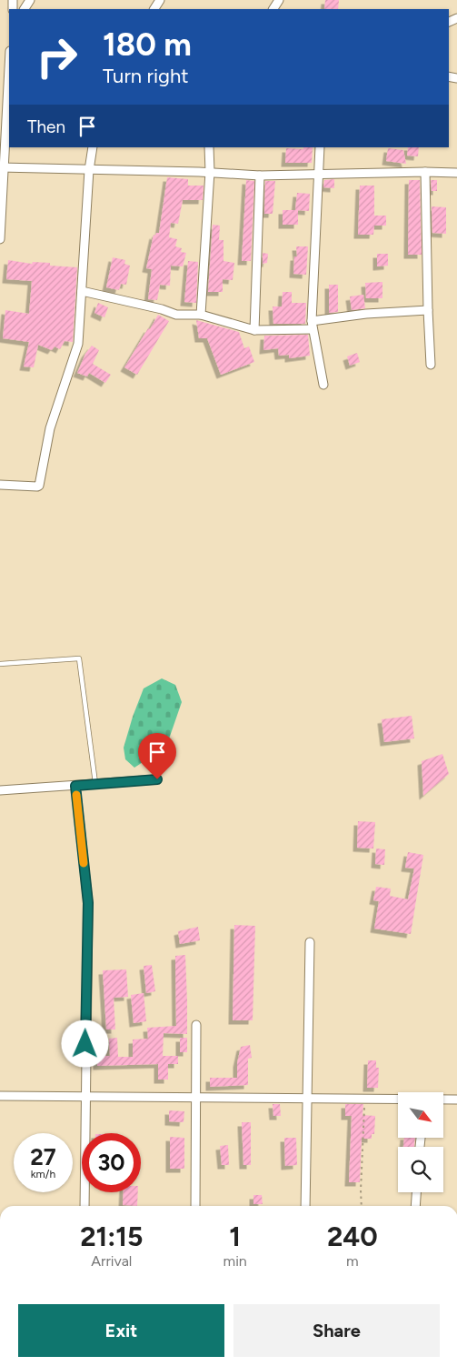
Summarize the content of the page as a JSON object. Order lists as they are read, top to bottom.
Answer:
{
  "north": "bottom right",
  "page": {
    "turn": ["180 m", "Turn right"],
    "then": "Then",
    "speed": "27 km/h",
    "limit": "30",
    "eta": [
      "21:15",
      "Arrival",
      "1",
      "min",
      "240",
      "m"
    ],
    "buttons": ["Exit", "Share"]
  }
}
